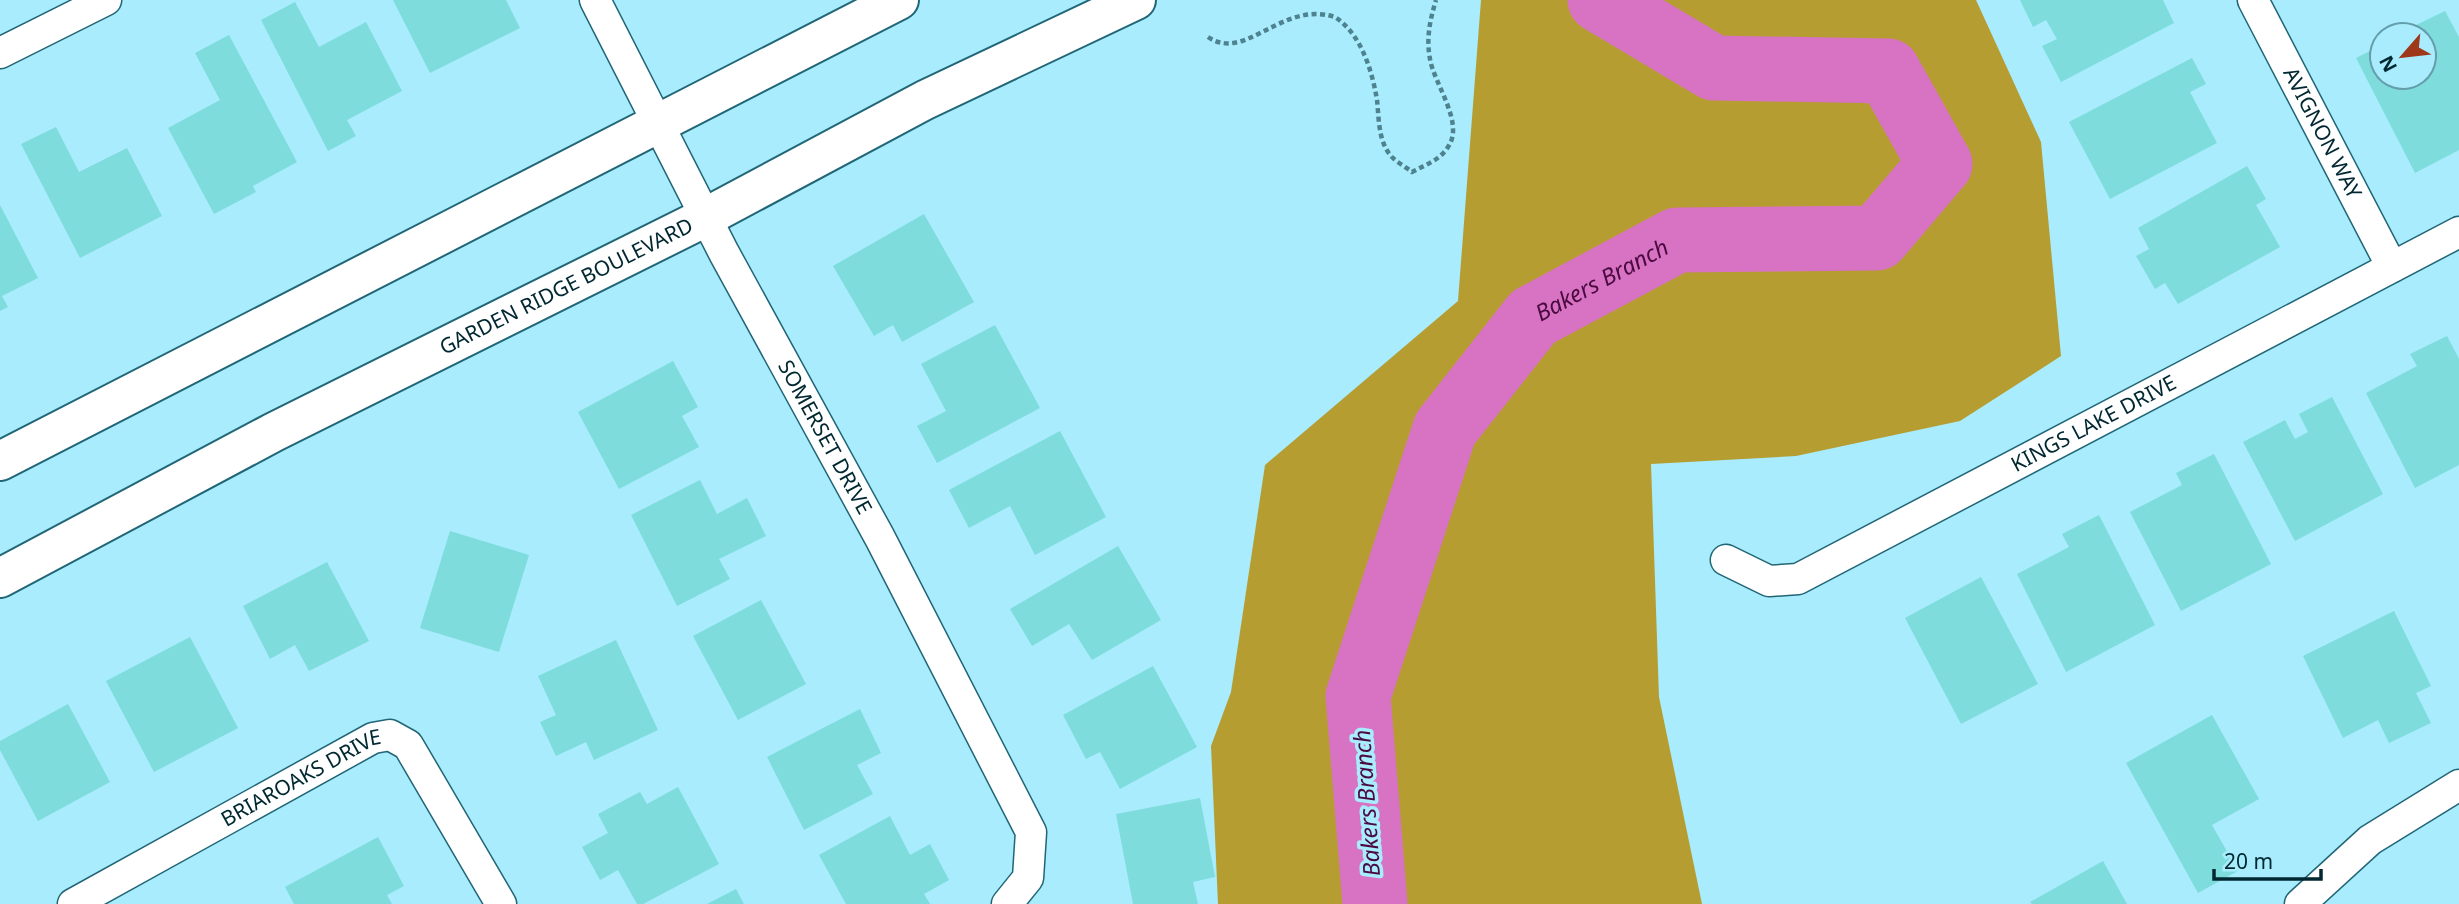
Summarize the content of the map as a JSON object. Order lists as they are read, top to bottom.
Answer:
{
  "streets": {
    "main road": ["GARDEN RIDGE BOULEVARD"],
    "street": [
      "AVIGNON WAY",
      "KINGS LAKE DRIVE",
      "SOMERSET DRIVE",
      "BRIAROAKS DRIVE"
    ]
  },
  "crossings": [
    ["AVIGNON WAY", "KINGS LAKE DRIVE"],
    ["GARDEN RIDGE BOULEVARD", "SOMERSET DRIVE"]
  ],
  "water": ["Bakers Branch"],
  "scale_bar": "20 m",
  "north": "bottom left"
}
